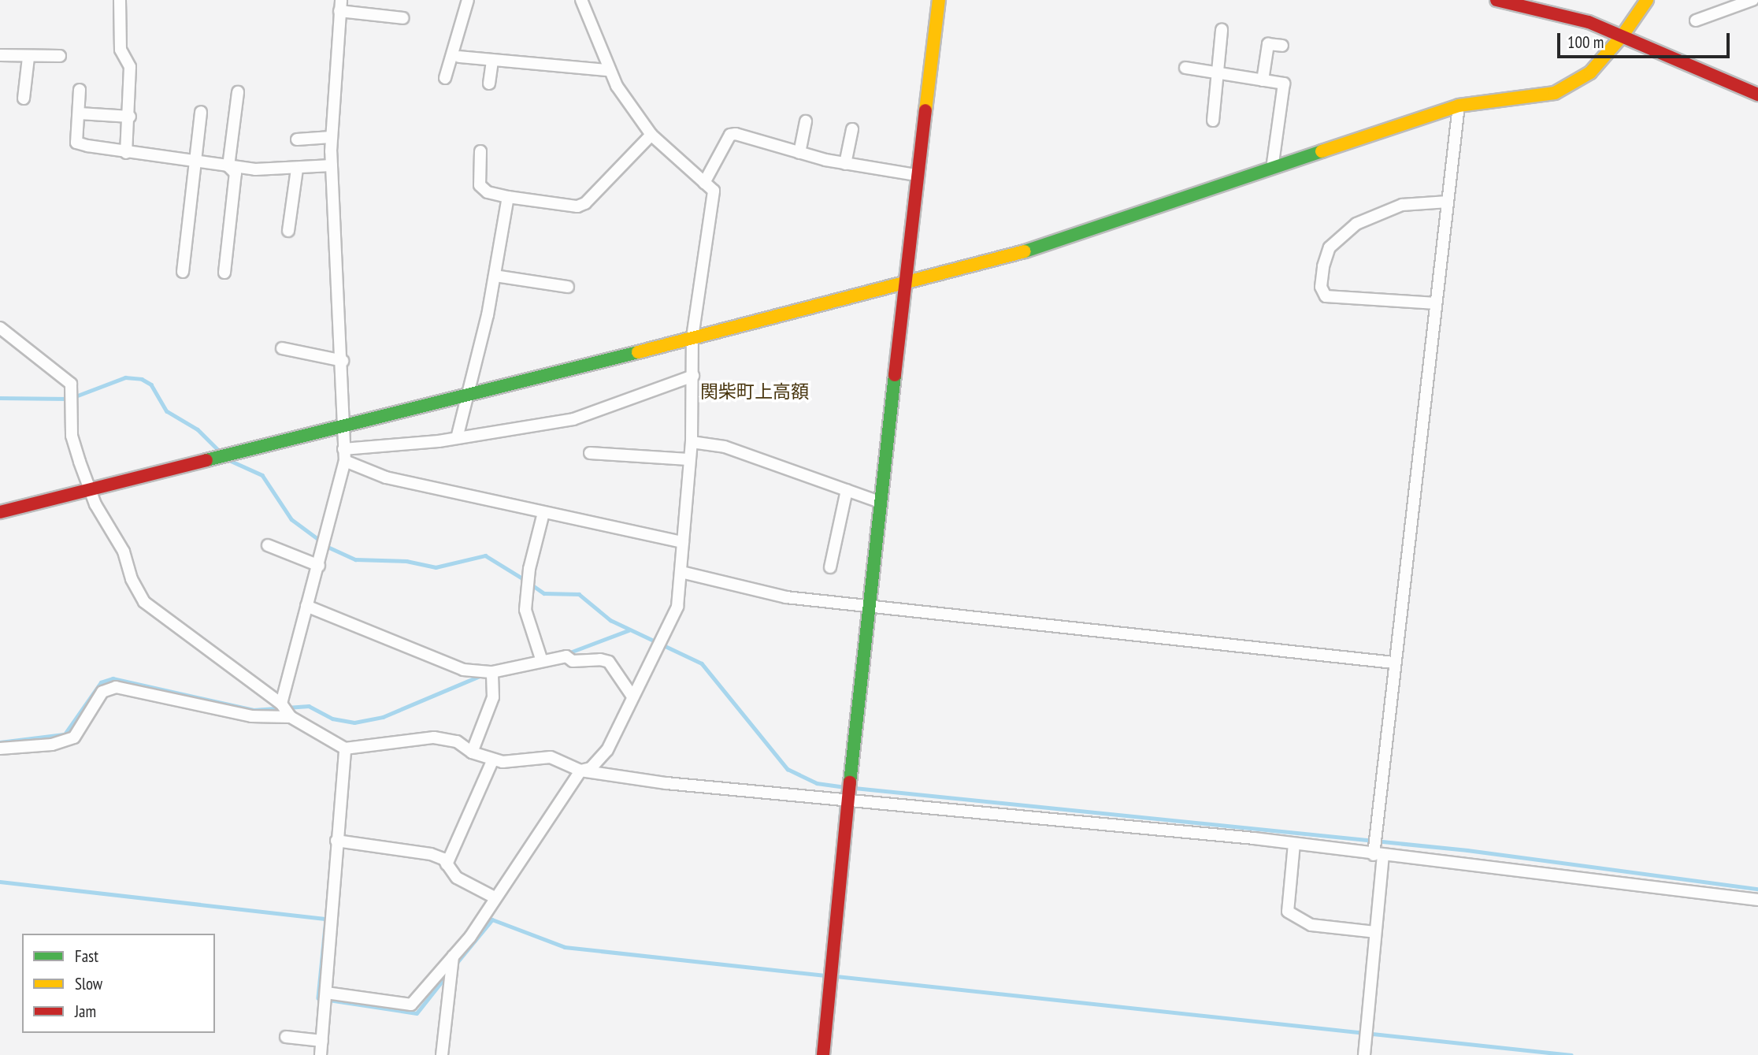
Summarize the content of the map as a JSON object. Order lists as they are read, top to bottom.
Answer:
{
  "districts": ["関柴町上高額"],
  "legend": ["Fast", "Slow", "Jam"],
  "scale_bar": "100 m"
}
